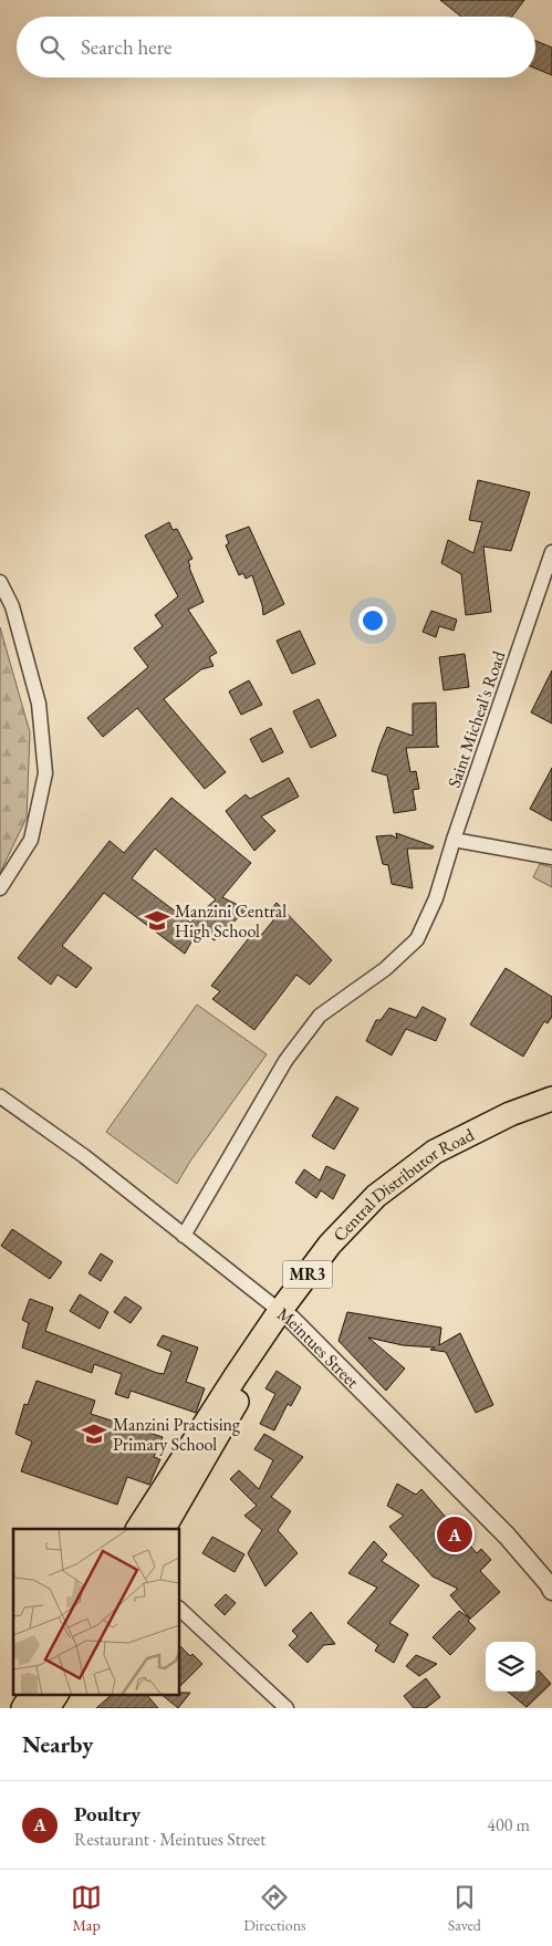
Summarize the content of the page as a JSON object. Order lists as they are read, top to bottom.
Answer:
{
  "streets": {
    "highway": ["Central Distributor Road", "MR3"],
    "street": ["Saint Micheal's Road", "Meintues Street"]
  },
  "crossings": [
    ["Saint Micheal's Road", "Meintues Street"],
    ["Central Distributor Road", "Meintues Street"]
  ],
  "places": {
    "school or university": ["Manzini Central High School", "Manzini Practising Primary School"]
  },
  "page": {
    "search": "Search here",
    "pins": "A",
    "heading": "Nearby",
    "list": [
      {
        "mark": "A",
        "name": "Poultry",
        "note": "Restaurant · Meintues Street",
        "value": "400 m"
      }
    ],
    "nav": ["Map", "Directions", "Saved"]
  }
}
